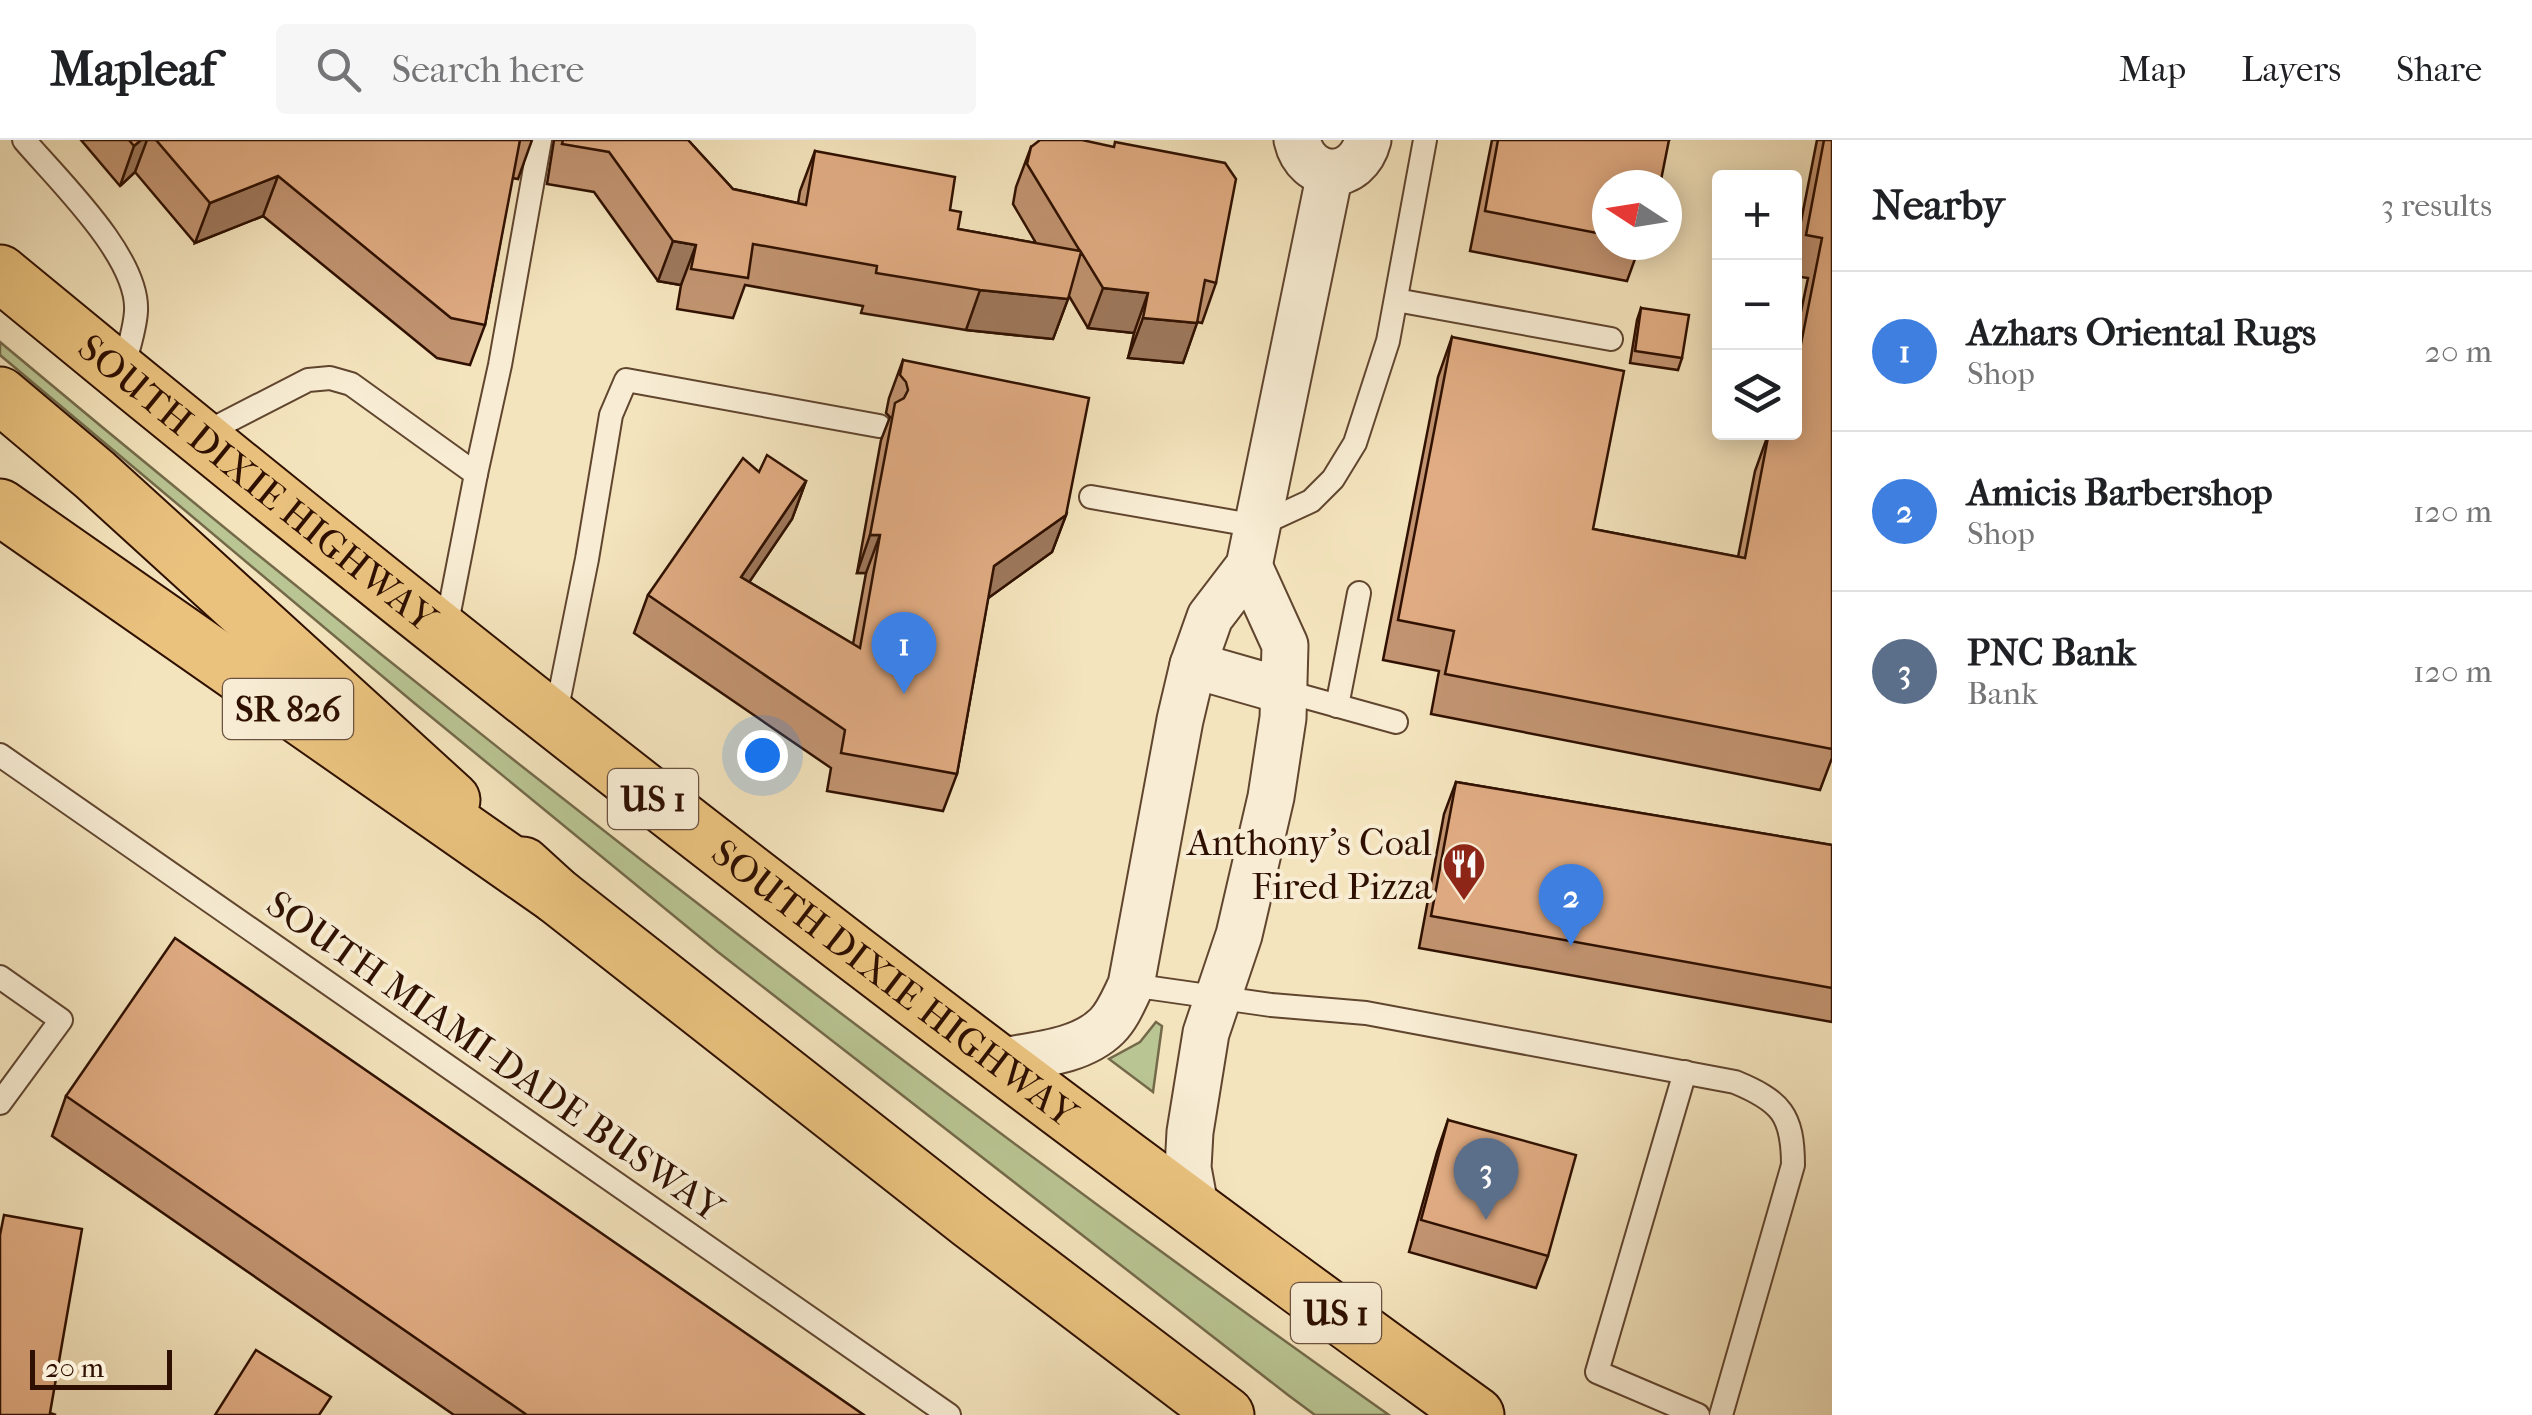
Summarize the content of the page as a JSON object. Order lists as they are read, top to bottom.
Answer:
{
  "streets": {
    "highway": ["SOUTH DIXIE HIGHWAY", "SR 826", "US 1"],
    "lane": ["SOUTH MIAMI-DADE BUSWAY"]
  },
  "places": {
    "restaurant": ["Anthony's Coal Fired Pizza"]
  },
  "scale_bar": "20 m",
  "north": "left",
  "page": {
    "header": "Mapleaf",
    "search": "Search here",
    "nav": ["Map", "Layers", "Share"],
    "heading": ["Nearby", "3 results"],
    "map_buttons": ["+", "−"],
    "list": [
      {
        "mark": "1",
        "name": "Azhars Oriental Rugs",
        "note": "Shop",
        "value": "20 m"
      },
      {
        "mark": "2",
        "name": "Amicis Barbershop",
        "note": "Shop",
        "value": "120 m"
      },
      {
        "mark": "3",
        "name": "PNC Bank",
        "note": "Bank",
        "value": "120 m"
      }
    ],
    "pins": ["1", "2", "3"],
    "scale": "20 m"
  }
}
